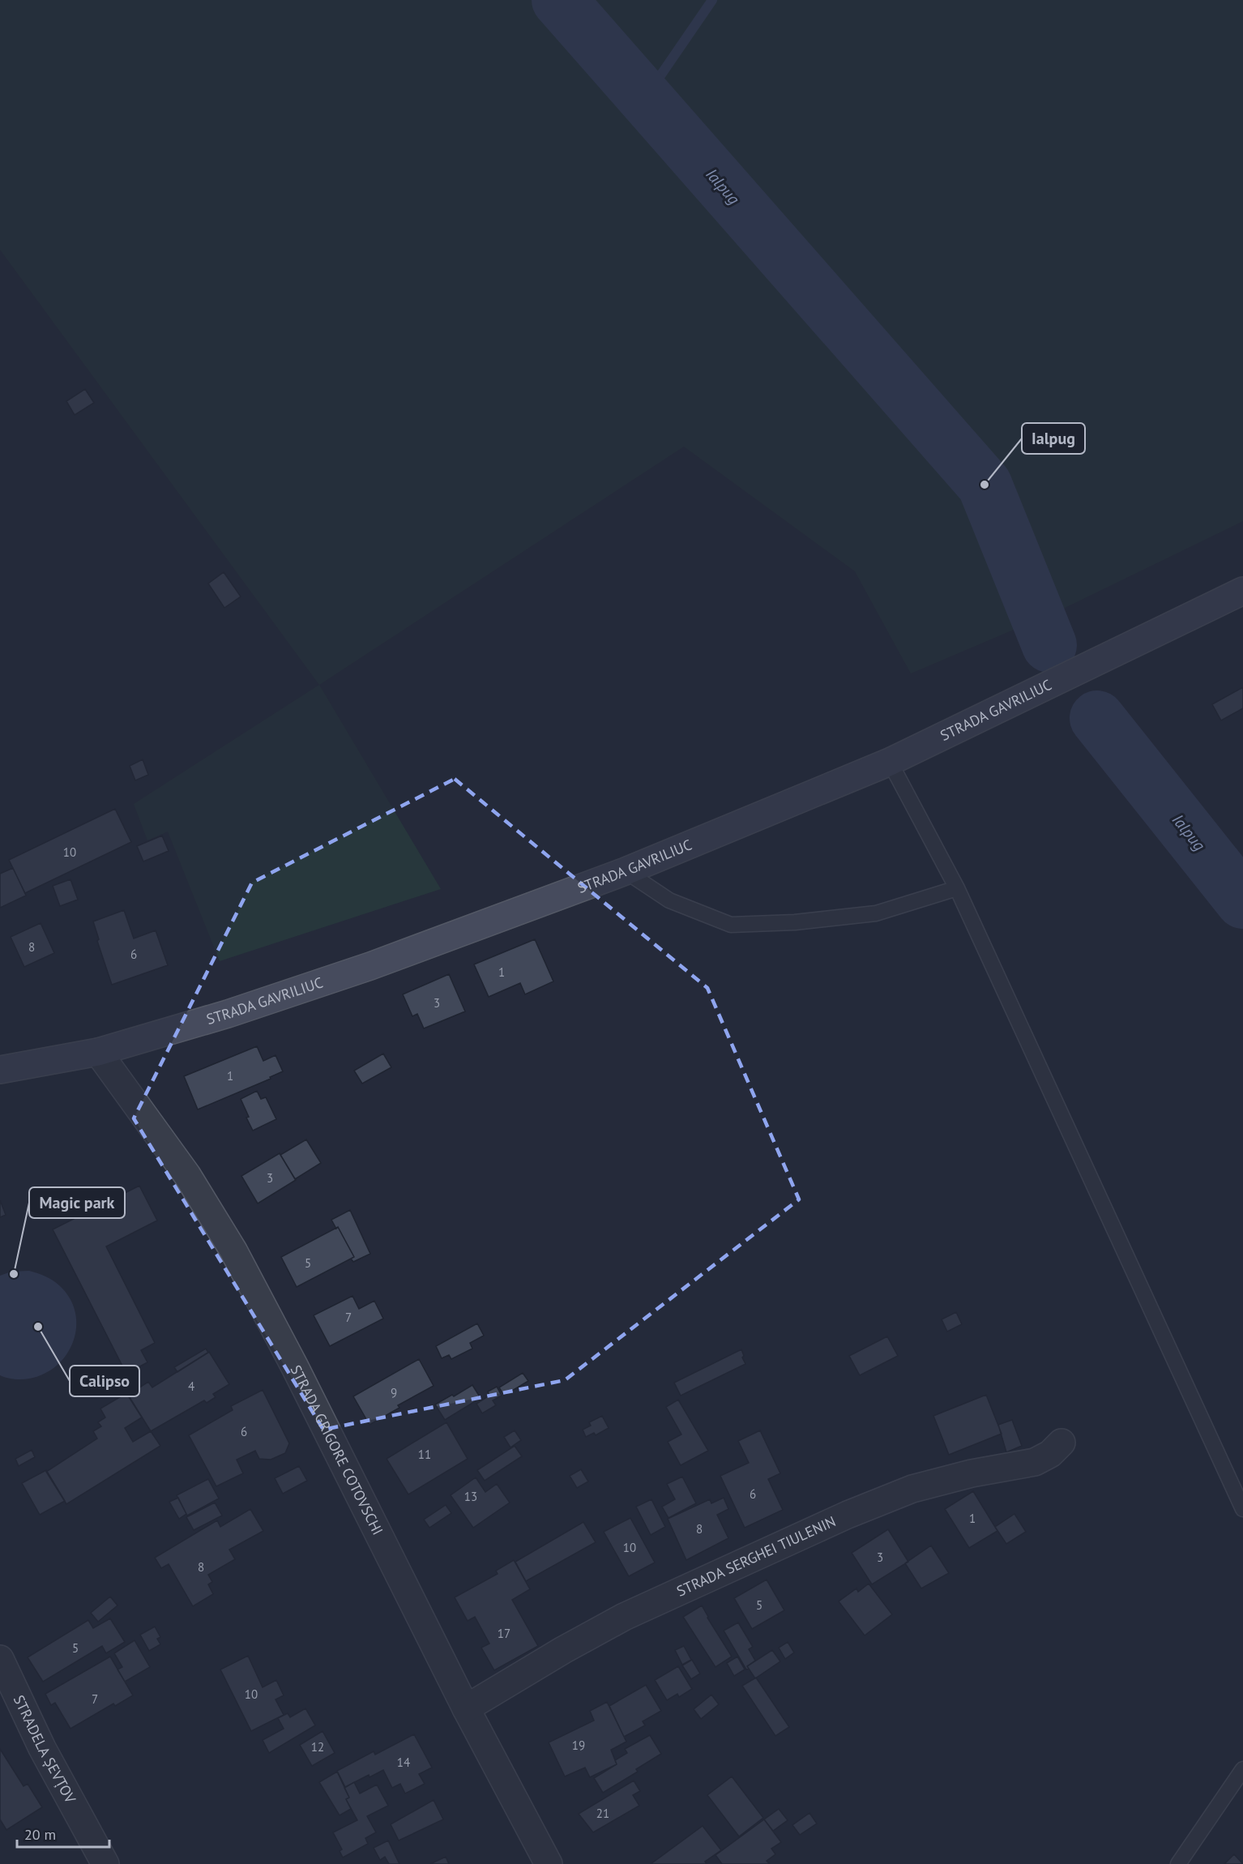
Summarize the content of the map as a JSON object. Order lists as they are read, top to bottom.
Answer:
{
  "streets": {
    "street": [
      "STRADA GAVRILIUC",
      "STRADA GRIGORE COTOVSCHI",
      "STRADA SERGHEI TIULENIN",
      "STRADELA ȘEVȚOV"
    ]
  },
  "crossings": [
    ["STRADA GAVRILIUC", "STRADA GRIGORE COTOVSCHI"],
    ["STRADA GRIGORE COTOVSCHI", "STRADA SERGHEI TIULENIN"]
  ],
  "water": ["Ialpug"],
  "places": ["Ialpug", "Magic park", "Calipso"],
  "house_numbers": [
    "10",
    "8",
    "6",
    "1",
    "3",
    "1",
    "3",
    "5",
    "7",
    "4",
    "9",
    "6",
    "11",
    "6",
    "13",
    "1",
    "8",
    "10",
    "3",
    "8",
    "5",
    "17",
    "5",
    "10",
    "7",
    "19",
    "12",
    "14",
    "21"
  ],
  "scale_bar": "20 m"
}
